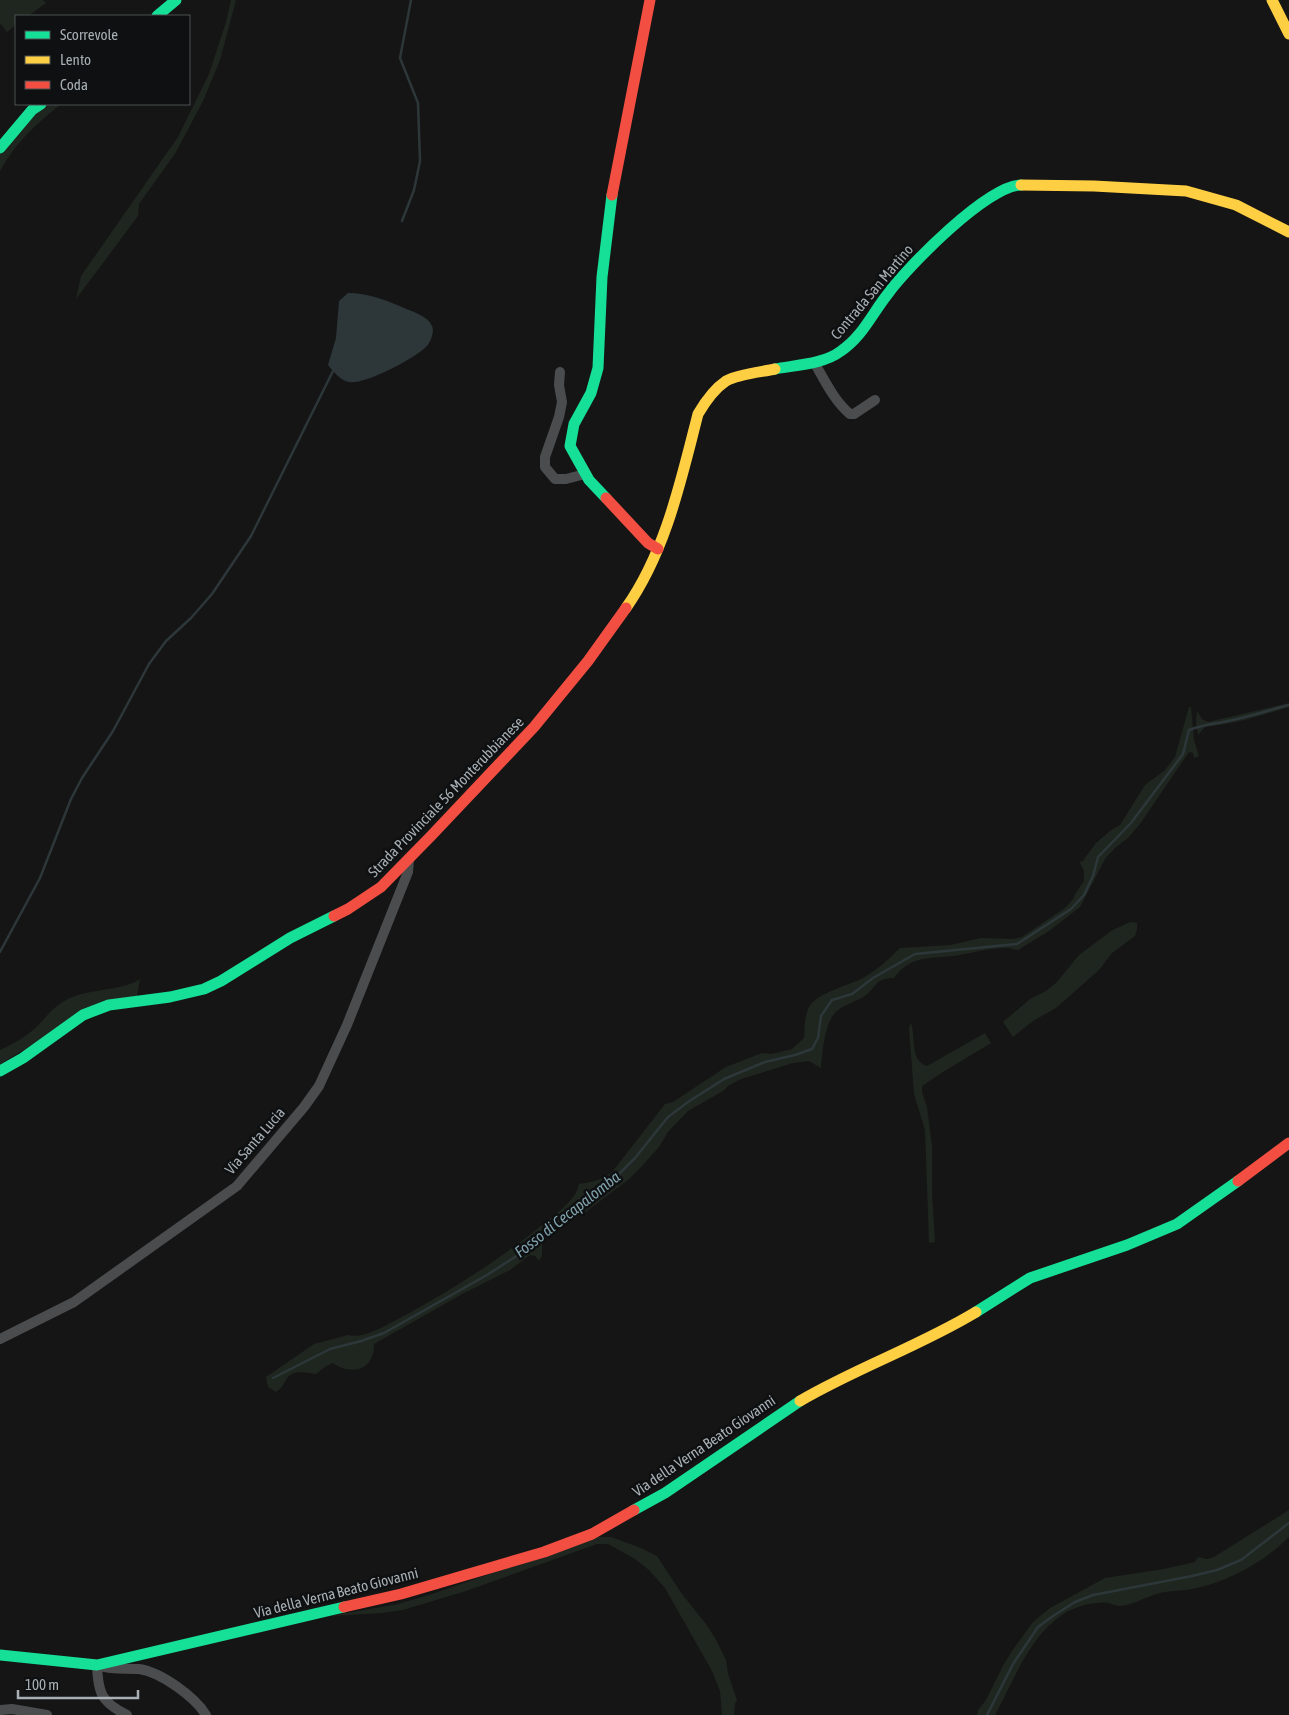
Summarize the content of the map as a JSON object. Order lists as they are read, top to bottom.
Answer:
{
  "streets": {
    "street": [
      "Contrada San Martino",
      "Strada Provinciale 56 Monterubbianese",
      "Via Santa Lucia",
      "Via della Verna Beato Giovanni"
    ]
  },
  "crossings": [
    ["Contrada San Martino", "Strada Provinciale 56 Monterubbianese"],
    ["Strada Provinciale 56 Monterubbianese", "Via Santa Lucia"]
  ],
  "water": ["Fosso di Cecapalomba"],
  "legend": ["Scorrevole", "Lento", "Coda"],
  "scale_bar": "100 m"
}
